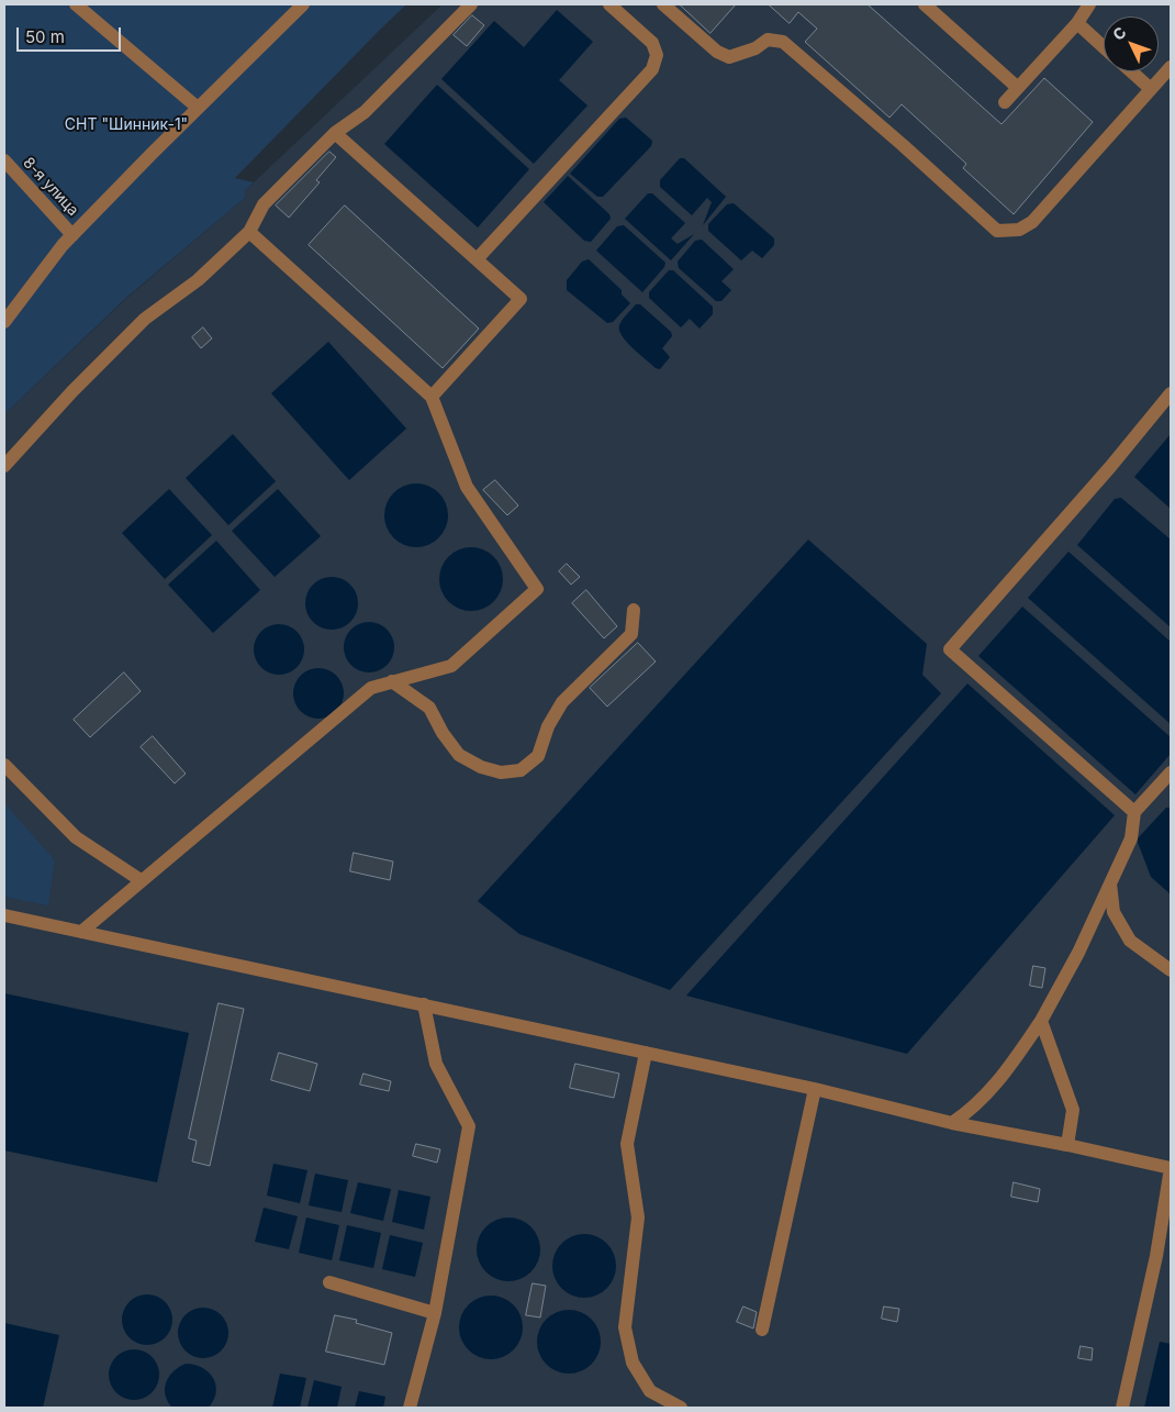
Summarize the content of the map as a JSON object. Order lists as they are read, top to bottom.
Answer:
{
  "streets": {
    "street": ["8-я улица"]
  },
  "parks": ["СНТ \"Шинник-1\""],
  "scale_bar": "50 m",
  "north": "top left"
}
